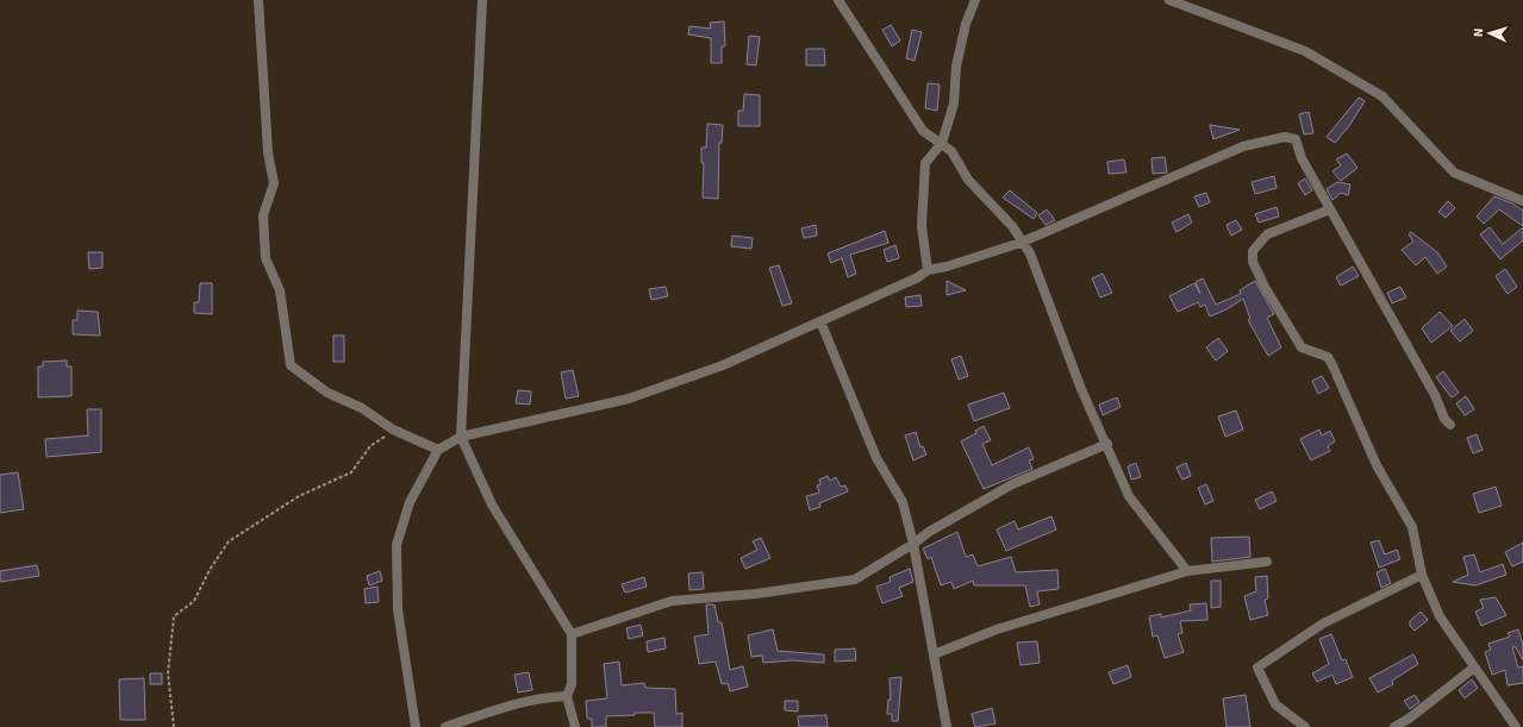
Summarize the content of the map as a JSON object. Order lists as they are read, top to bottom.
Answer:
{
  "north": "left"
}
